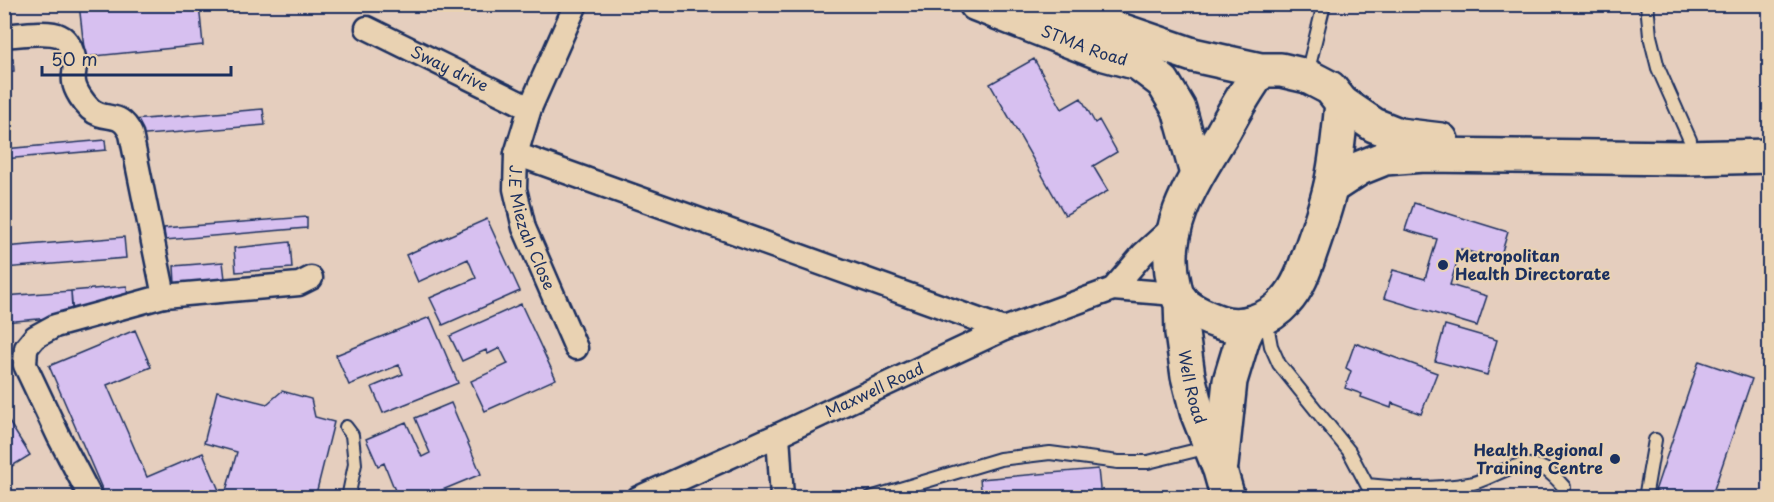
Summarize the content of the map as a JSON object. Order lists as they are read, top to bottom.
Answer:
{
  "streets": {
    "main road": ["STMA Road", "Well Road"],
    "street": ["Sway drive", "J.E Miezah Close", "Maxwell Road"]
  },
  "crossings": [
    ["STMA Road", "Well Road"],
    ["Sway drive", "J.E Miezah Close"],
    ["Well Road", "Maxwell Road"]
  ],
  "places": ["Metropolitan Health Directorate", "Health Regional Training Centre"],
  "scale_bar": "50 m"
}
